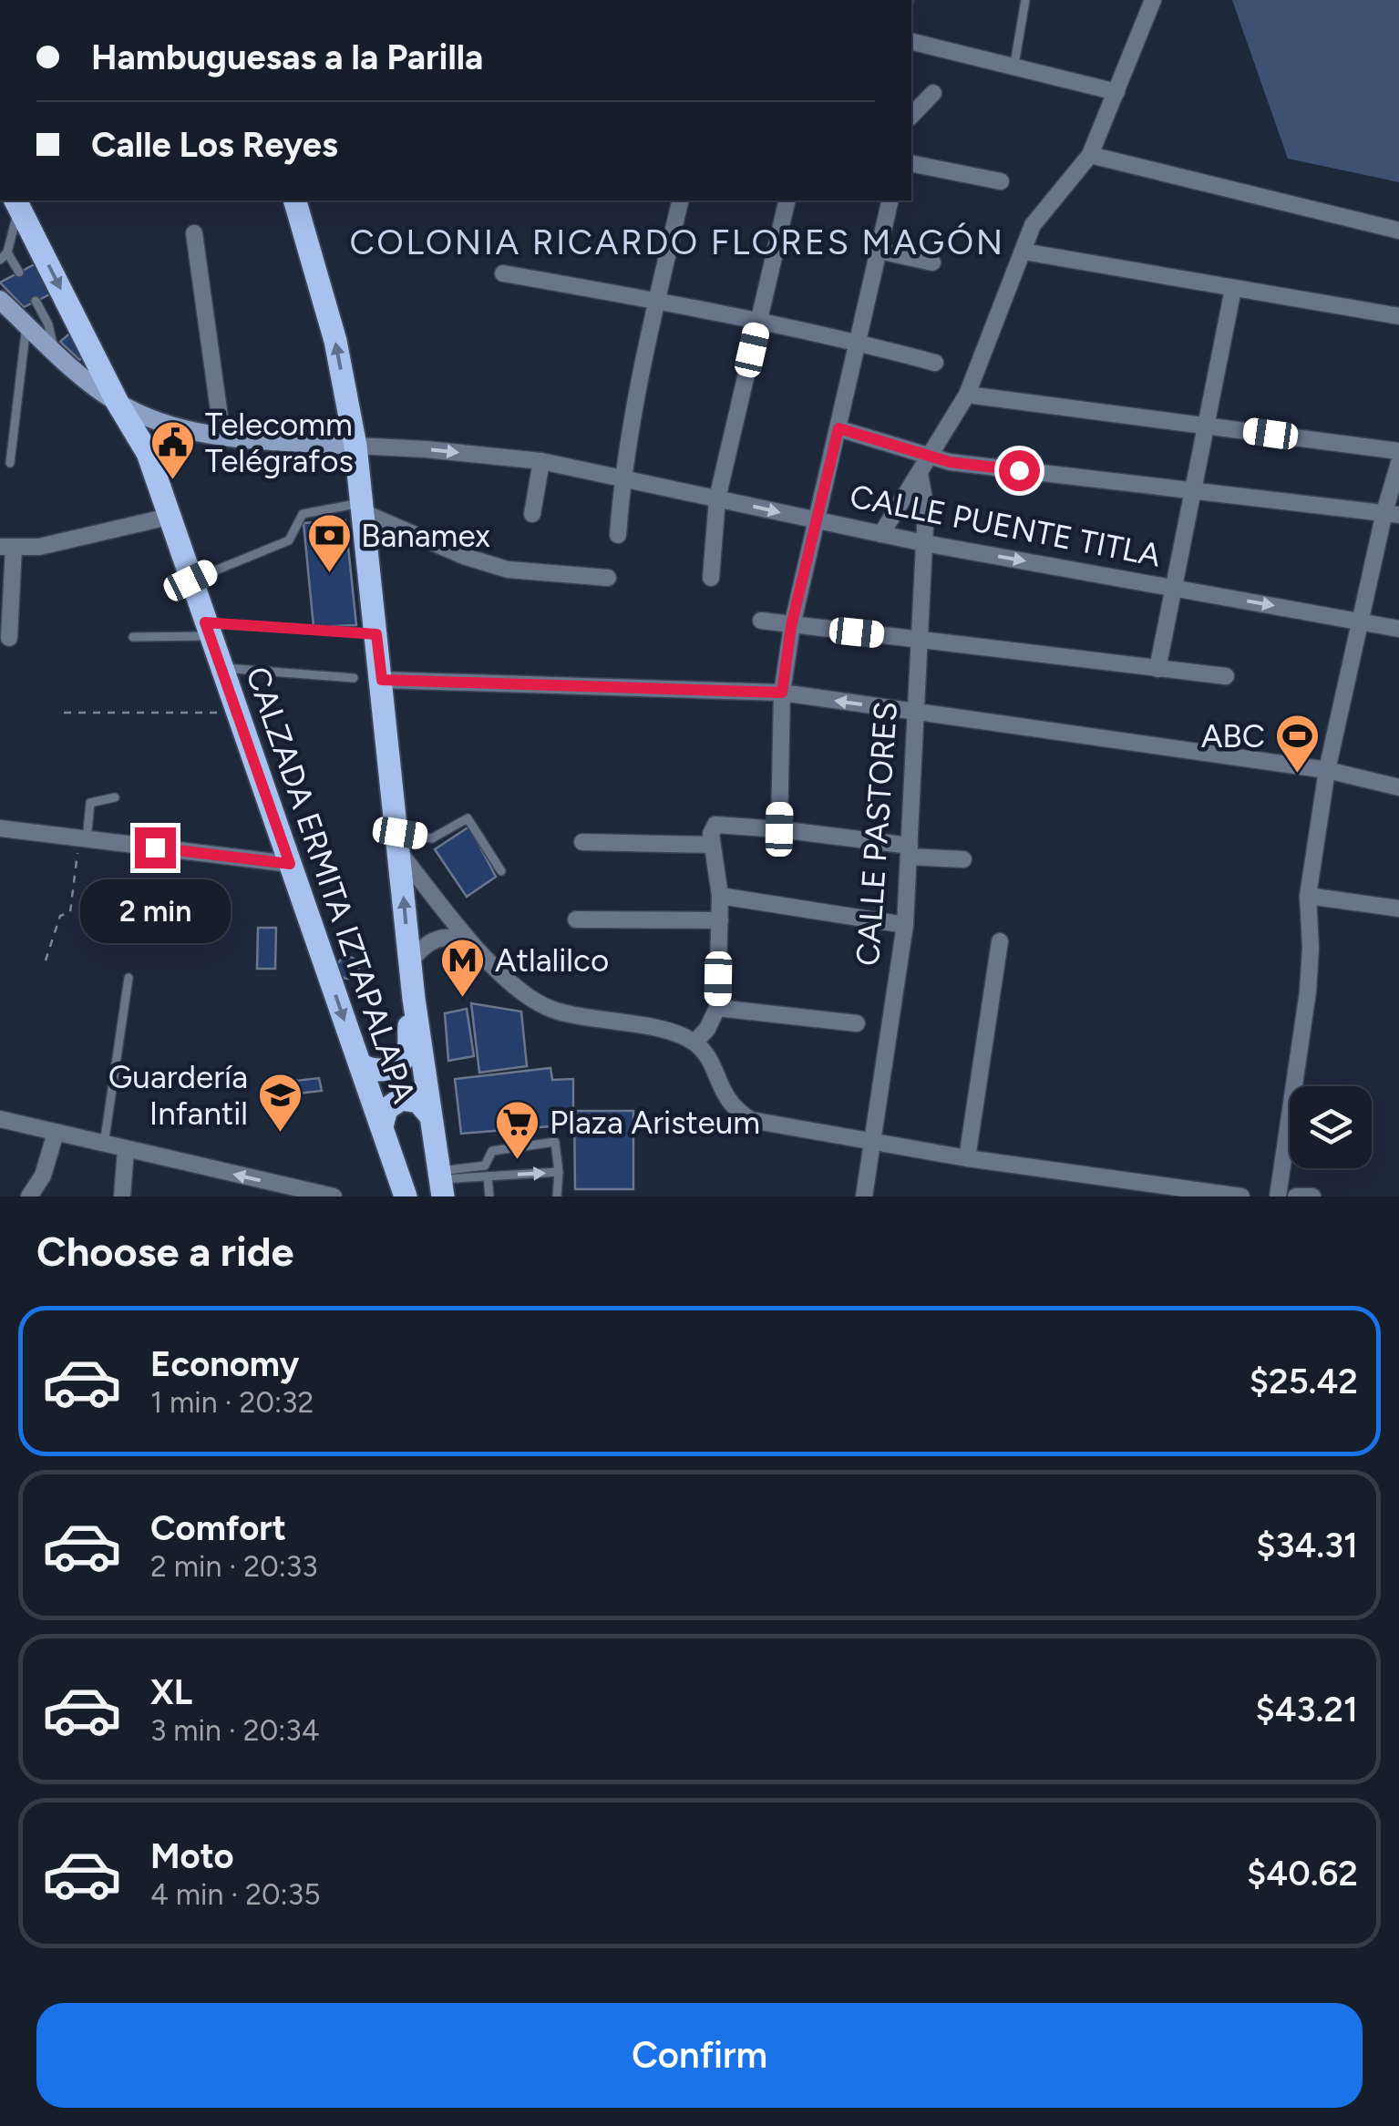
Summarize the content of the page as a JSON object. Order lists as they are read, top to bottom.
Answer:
{
  "streets": {
    "main road": ["CALZADA ERMITA IZTAPALAPA"],
    "street": ["CALLE PUENTE TITLA", "CALLE PASTORES"]
  },
  "crossings": [
    ["CALLE PUENTE TITLA", "CALLE PASTORES"],
    ["CALLE PUENTE TITLA", "CALZADA ERMITA IZTAPALAPA"]
  ],
  "districts": ["COLONIA RICARDO FLORES MAGÓN"],
  "places": {
    "public building": ["Telecomm Telégrafos"],
    "bank": ["Banamex"],
    "sports": ["ABC"],
    "metro station": ["Atlalilco"],
    "school or university": ["Guardería Infantil"],
    "supermarket": ["Plaza Aristeum"]
  },
  "page": {
    "banner": ["Hambuguesas a la Parilla", "Calle Los Reyes"],
    "bubble": "2 min",
    "heading": "Choose a ride",
    "list": [
      {
        "name": "Economy",
        "note": "1 min · 20:32",
        "value": "$25.42"
      },
      {
        "name": "Comfort",
        "note": "2 min · 20:33",
        "value": "$34.31"
      },
      {
        "name": "XL",
        "note": "3 min · 20:34",
        "value": "$43.21"
      },
      {
        "name": "Moto",
        "note": "4 min · 20:35",
        "value": "$40.62"
      }
    ],
    "buttons": "Confirm"
  }
}
